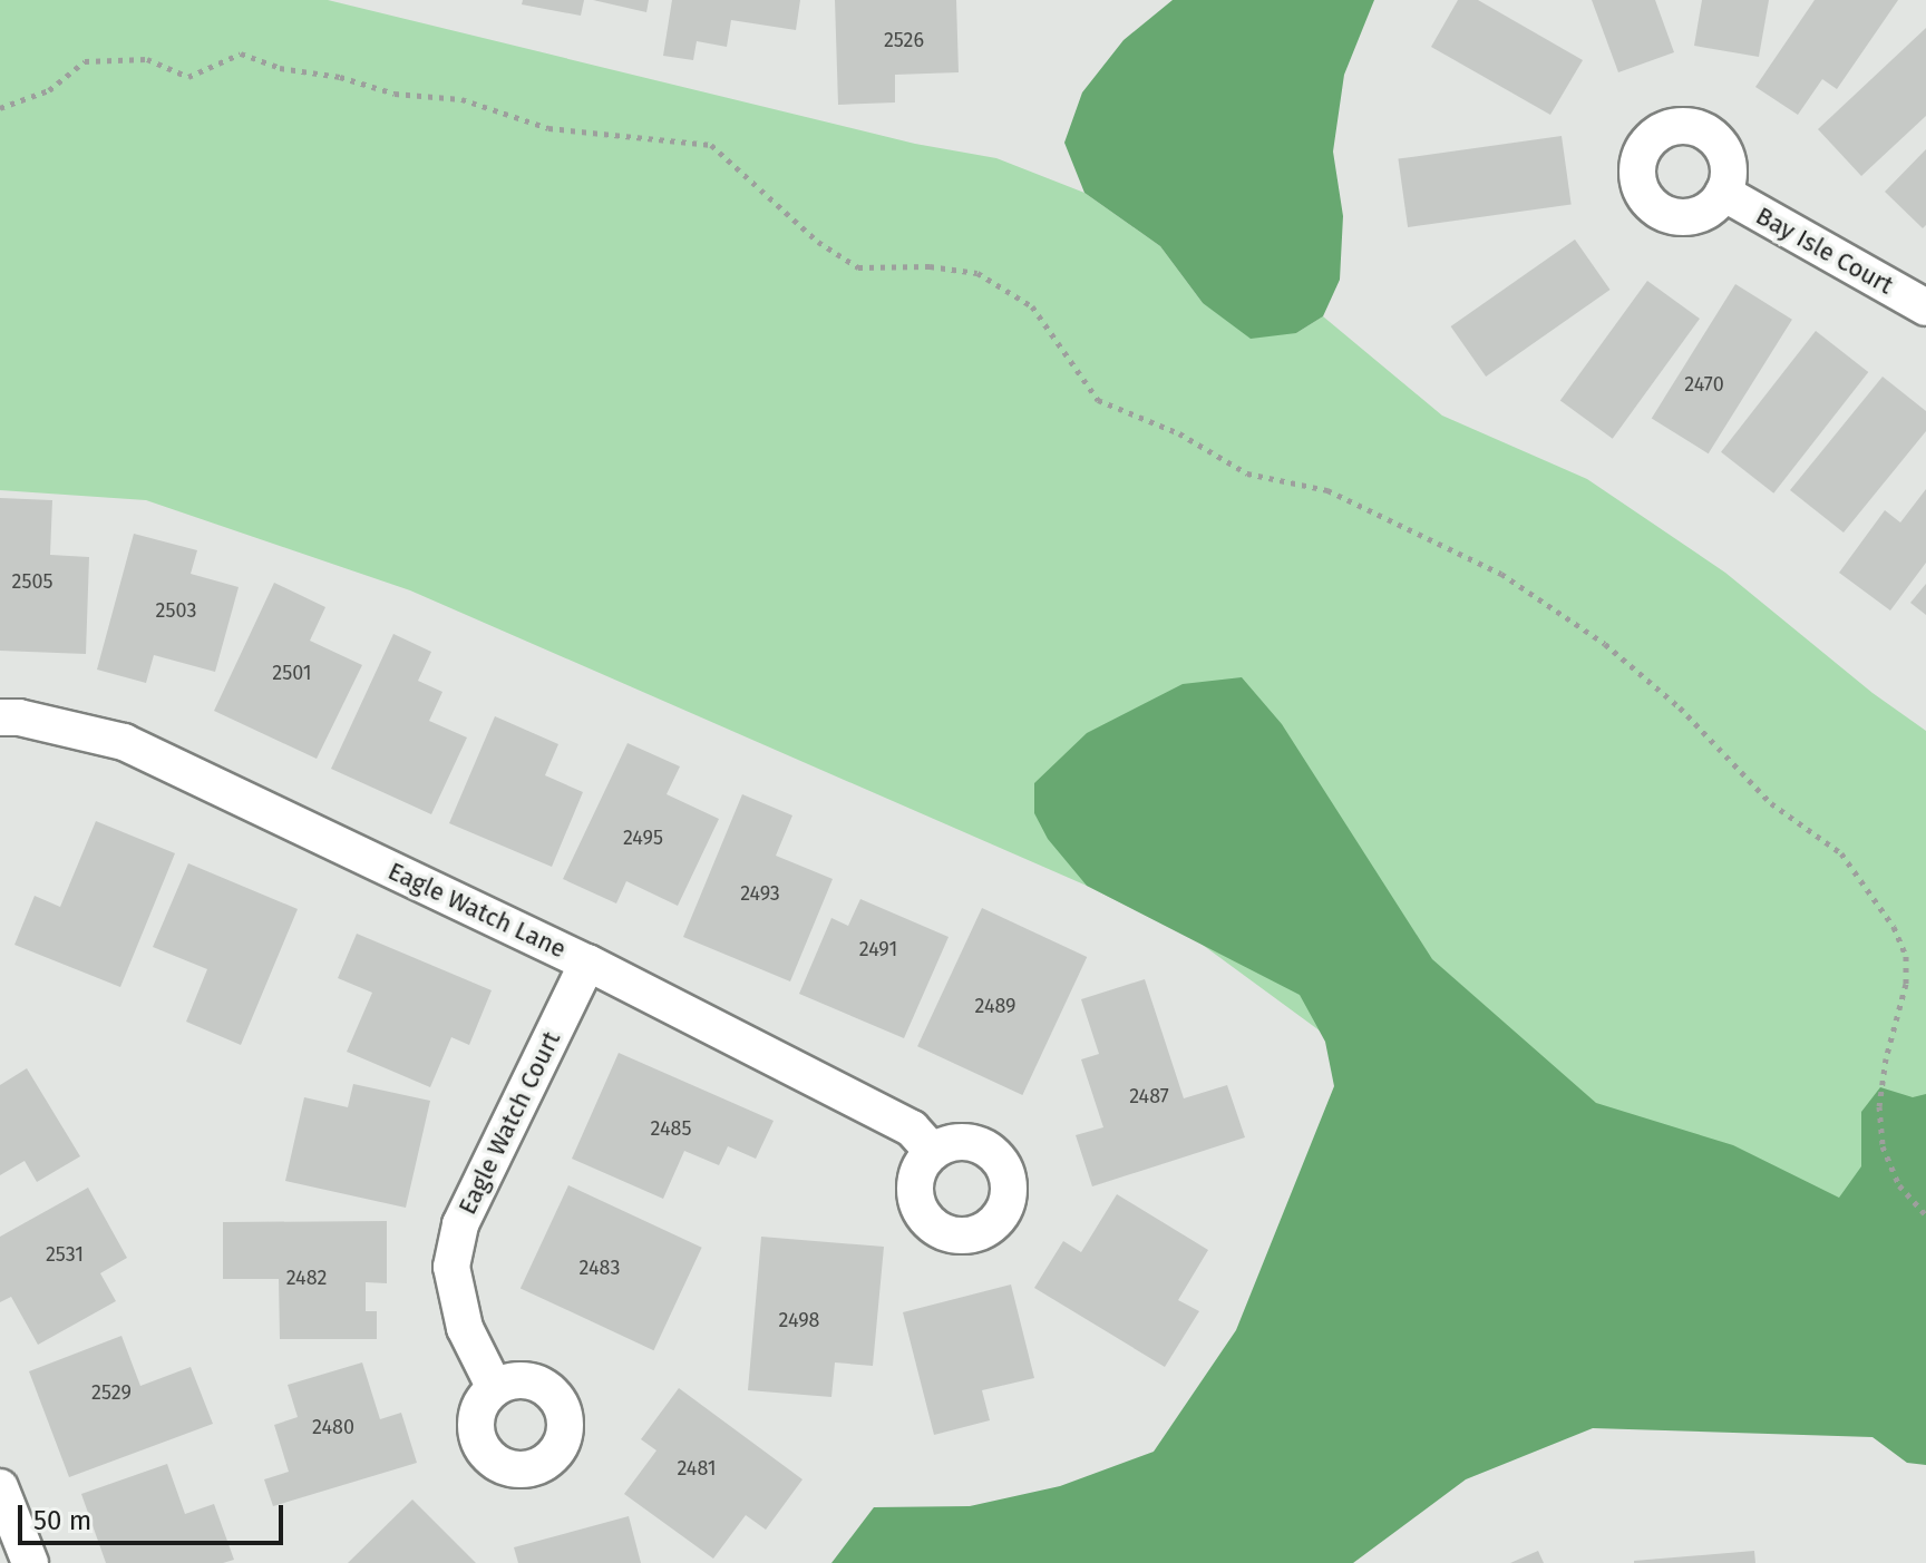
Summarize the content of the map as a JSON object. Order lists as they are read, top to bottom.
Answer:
{
  "streets": {
    "street": ["Bay Isle Court", "Eagle Watch Lane", "Eagle Watch Court"]
  },
  "crossings": [
    ["Eagle Watch Lane", "Eagle Watch Court"]
  ],
  "house_numbers": [
    "2526",
    "2470",
    "2505",
    "2503",
    "2501",
    "2495",
    "2493",
    "2491",
    "2489",
    "2487",
    "2485",
    "2531",
    "2483",
    "2482",
    "2498",
    "2529",
    "2480",
    "2481"
  ],
  "scale_bar": "50 m"
}
